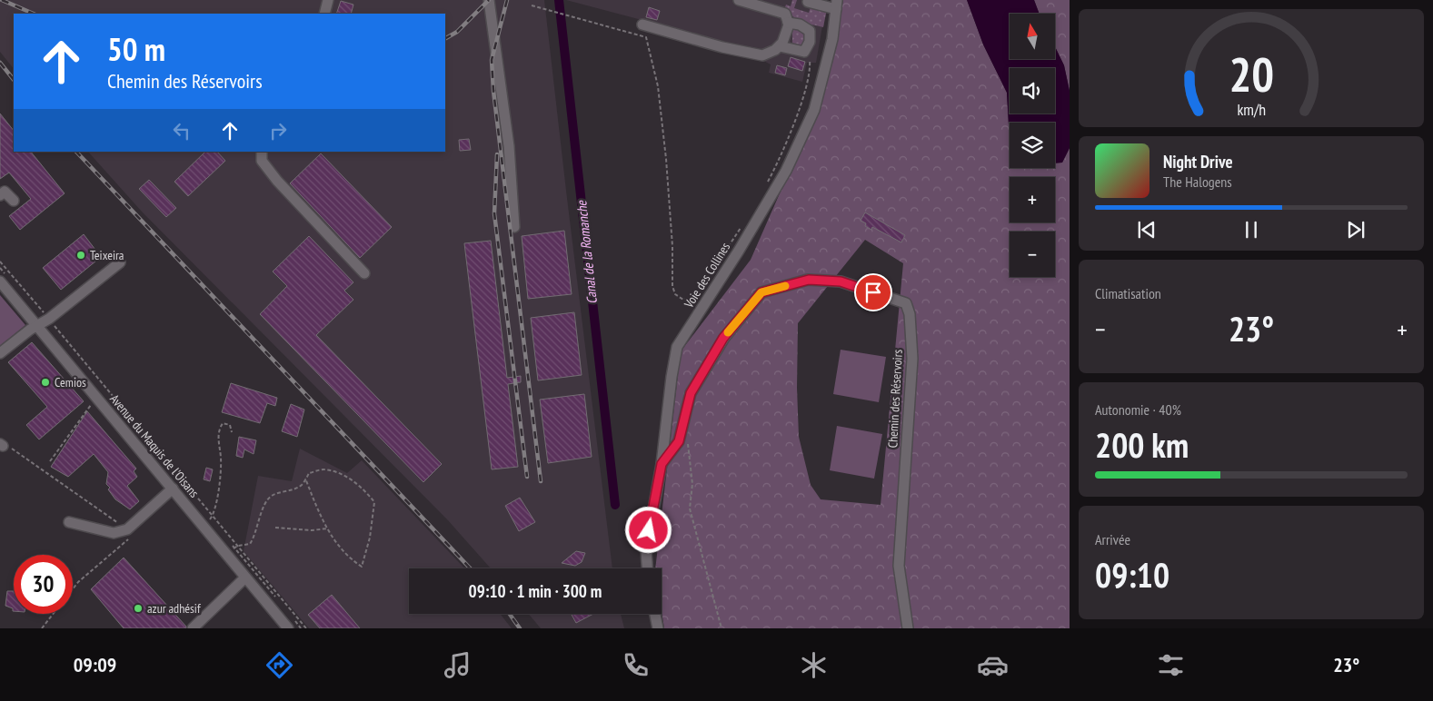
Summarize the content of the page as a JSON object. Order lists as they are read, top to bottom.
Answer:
{
  "streets": {
    "street": ["Voie des Collines", "Chemin des Réservoirs", "Avenue du Maquis de l'Oisans"]
  },
  "crossings": [
    ["Voie des Collines", "Chemin des Réservoirs"]
  ],
  "water": ["Canal de la Romanche"],
  "places": ["Teixeira", "Cemios", "azur adhésif"],
  "north": "top",
  "page": {
    "map_buttons": ["+", "−"],
    "turn": ["50 m", "Chemin des Réservoirs"],
    "song": ["Night Drive", "The Halogens"],
    "tile": [
      "Climatisation",
      ["Autonomie · 40%", "200 km"],
      ["Arrivée", "09:10"]
    ],
    "heat": ["−", "23°", "+"],
    "limit": "30",
    "trip": "09:10 · 1 min · 300 m",
    "tabs": ["09:09", "23°"],
    "gauge": ["20", "km/h"]
  }
}
